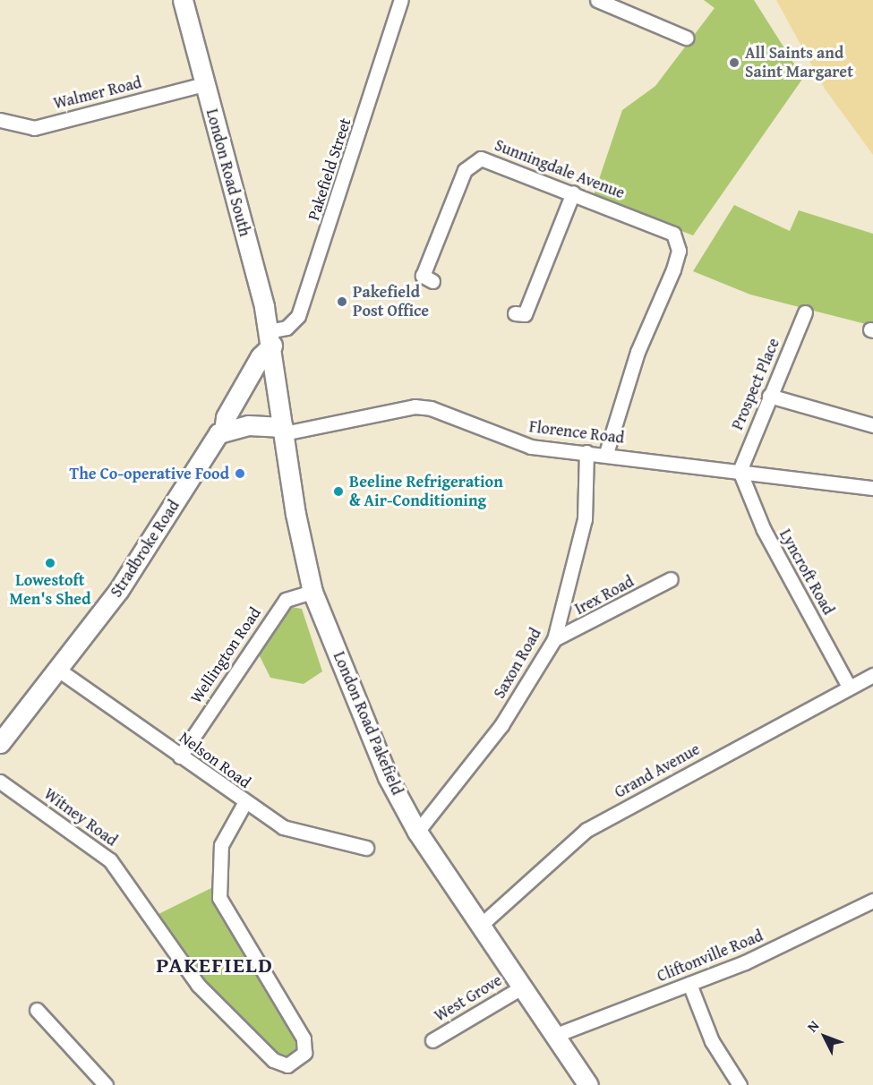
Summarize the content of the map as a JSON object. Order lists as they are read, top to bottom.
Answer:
{
  "streets": {
    "main road": ["London Road South", "Stradbroke Road", "London Road Pakefield"],
    "street": [
      "Walmer Road",
      "Pakefield Street",
      "Sunningdale Avenue",
      "Prospect Place",
      "Florence Road",
      "Lyncroft Road",
      "Irex Road",
      "Wellington Road",
      "Saxon Road",
      "Nelson Road",
      "Grand Avenue",
      "Witney Road",
      "Cliftonville Road",
      "West Grove"
    ]
  },
  "crossings": [
    ["Walmer Road", "London Road South"],
    ["Pakefield Street", "London Road South"],
    ["Pakefield Street", "Stradbroke Road"],
    ["Pakefield Street", "London Road Pakefield"],
    ["Sunningdale Avenue", "Florence Road"],
    ["London Road South", "Stradbroke Road"],
    ["London Road South", "London Road Pakefield"],
    ["Prospect Place", "Florence Road"],
    ["Prospect Place", "Lyncroft Road"],
    ["Florence Road", "Lyncroft Road"],
    ["Florence Road", "Saxon Road"],
    ["Florence Road", "London Road Pakefield"],
    ["Stradbroke Road", "London Road Pakefield"],
    ["Stradbroke Road", "Nelson Road"],
    ["Lyncroft Road", "Grand Avenue"],
    ["Irex Road", "Saxon Road"],
    ["Wellington Road", "London Road Pakefield"],
    ["Wellington Road", "Nelson Road"],
    ["Saxon Road", "London Road Pakefield"],
    ["London Road Pakefield", "Grand Avenue"],
    ["London Road Pakefield", "Cliftonville Road"],
    ["London Road Pakefield", "West Grove"],
    ["Nelson Road", "Witney Road"]
  ],
  "districts": ["PAKEFIELD"],
  "places": [
    "All Saints and Saint Margaret",
    "Pakefield Post Office",
    "The Co-operative Food",
    "Beeline Refrigeration & Air-Conditioning",
    "Lowestoft Men's Shed"
  ],
  "north": "top left"
}
